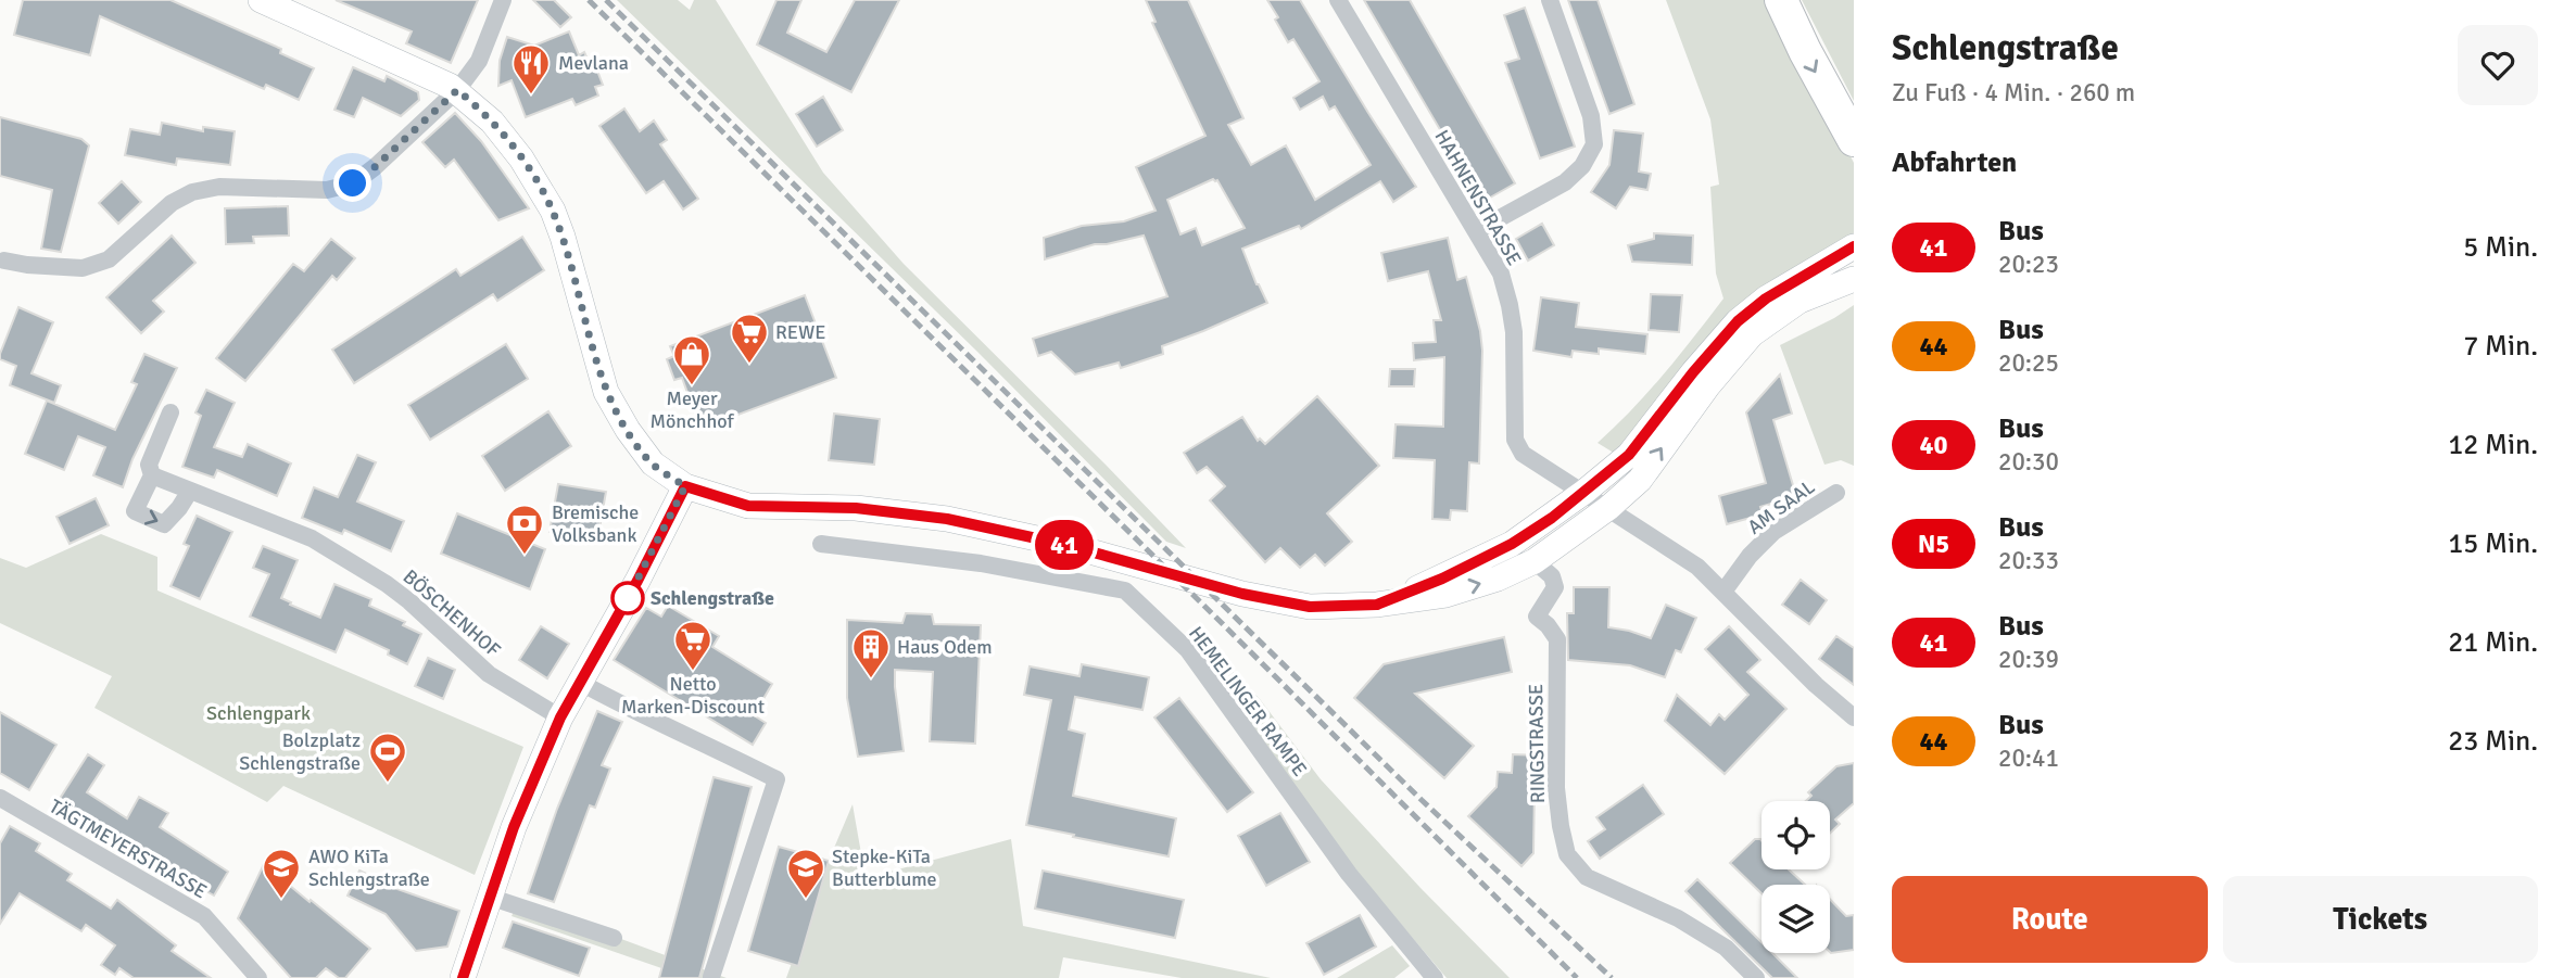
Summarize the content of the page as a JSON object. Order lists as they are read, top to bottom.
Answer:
{
  "streets": {
    "street": [
      "HAHNENSTRASSE",
      "AM SAAL",
      "BÖSCHENHOF",
      "HEMELINGER RAMPE",
      "RINGSTRASSE",
      "TÄGTMEYERSTRASSE"
    ]
  },
  "crossings": [
    ["HAHNENSTRASSE", "AM SAAL"]
  ],
  "parks": ["Schlengpark"],
  "places": {
    "restaurant": ["Mevlana"],
    "supermarket": ["REWE", "Netto Marken-Discount"],
    "shop": ["Meyer Mönchhof"],
    "bank": ["Bremische Volksbank"],
    "other": ["Schlengstraße"],
    "building": ["Haus Odem"],
    "sports": ["Bolzplatz Schlengstraße"],
    "school or university": ["AWO KiTa Schlengstraße", "Stepke-KiTa Butterblume"]
  },
  "lines": ["bus line 41"],
  "page": {
    "on_map": "41",
    "heading": [
      ["Schlengstraße", "Zu Fuß · 4 Min. · 260 m"],
      "Abfahrten"
    ],
    "list": [
      {
        "mark": "41",
        "name": "Bus",
        "note": "20:23",
        "value": "5 Min."
      },
      {
        "mark": "44",
        "name": "Bus",
        "note": "20:25",
        "value": "7 Min."
      },
      {
        "mark": "40",
        "name": "Bus",
        "note": "20:30",
        "value": "12 Min."
      },
      {
        "mark": "N5",
        "name": "Bus",
        "note": "20:33",
        "value": "15 Min."
      },
      {
        "mark": "41",
        "name": "Bus",
        "note": "20:39",
        "value": "21 Min."
      },
      {
        "mark": "44",
        "name": "Bus",
        "note": "20:41",
        "value": "23 Min."
      }
    ],
    "buttons": ["Route", "Tickets"]
  }
}
